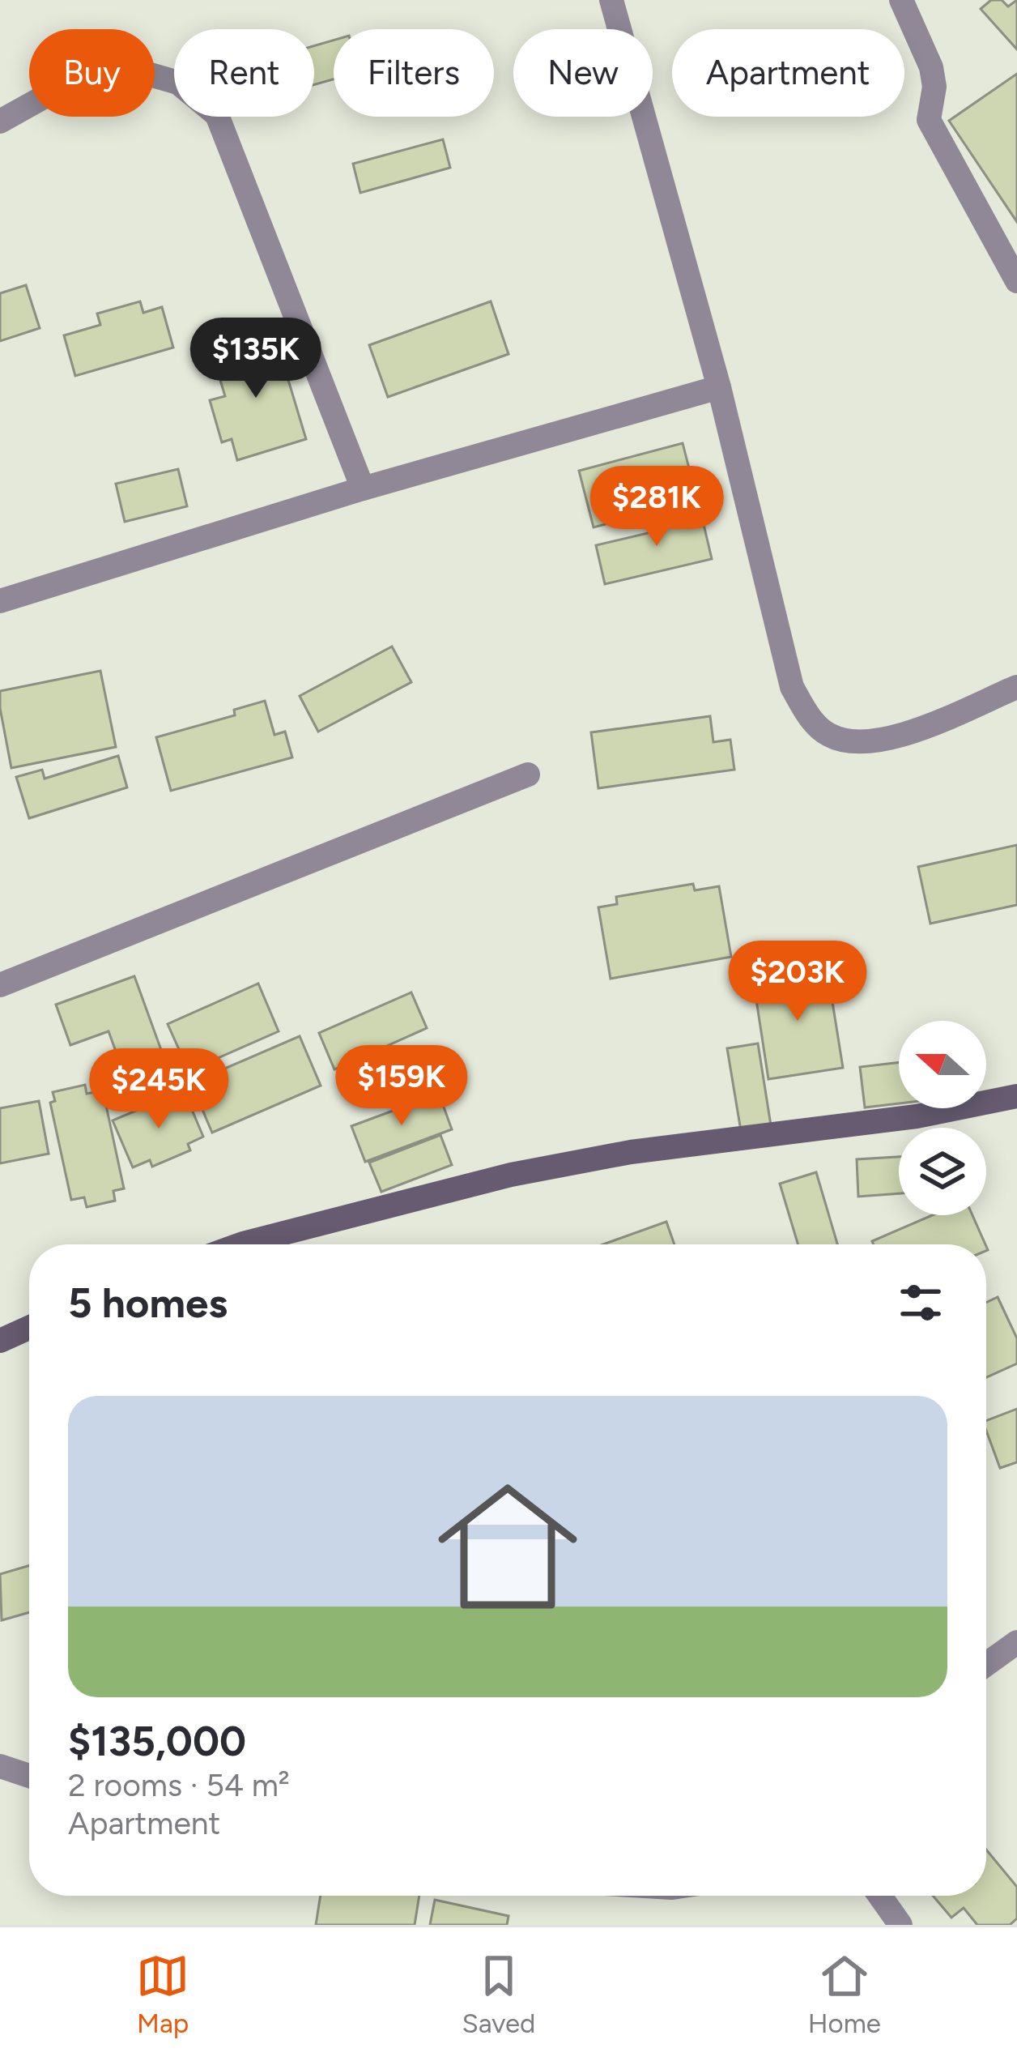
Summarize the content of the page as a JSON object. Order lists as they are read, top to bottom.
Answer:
{
  "north": "left",
  "page": {
    "chip": [
      "Buy",
      "Rent",
      "Filters",
      "New",
      "Apartment"
    ],
    "price": [
      "$135K",
      "$281K",
      "$203K",
      "$159K",
      "$245K"
    ],
    "heading": "5 homes",
    "list": [
      {
        "name": "$135,000",
        "note": "2 rooms · 54 m² · Apartment"
      }
    ],
    "tabs": ["Map", "Saved", "Home"]
  }
}
